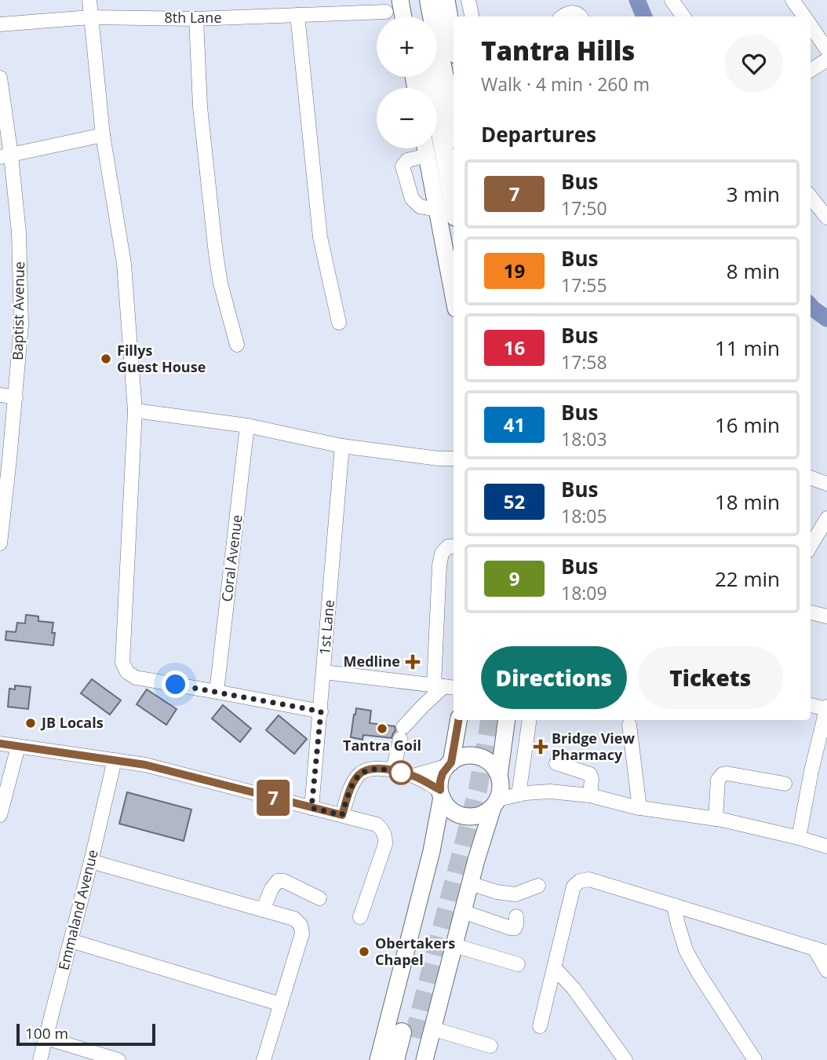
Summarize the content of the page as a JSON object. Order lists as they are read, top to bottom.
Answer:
{
  "streets": {
    "street": [
      "8th Lane",
      "Baptist Avenue",
      "Coral Avenue",
      "1st Lane",
      "Emmaland Avenue"
    ]
  },
  "places": {
    "other": [
      "Fillys Guest House",
      "JB Locals",
      "Tantra Goil",
      "Obertakers Chapel"
    ],
    "health": ["Medline", "Bridge View Pharmacy"]
  },
  "lines": ["bus line 7"],
  "scale_bar": "100 m",
  "page": {
    "on_map": "7",
    "map_buttons": ["+", "−"],
    "heading": [
      ["Tantra Hills", "Walk · 4 min · 260 m"],
      "Departures"
    ],
    "list": [
      {
        "mark": "7",
        "name": "Bus",
        "note": "17:50",
        "value": "3 min"
      },
      {
        "mark": "19",
        "name": "Bus",
        "note": "17:55",
        "value": "8 min"
      },
      {
        "mark": "16",
        "name": "Bus",
        "note": "17:58",
        "value": "11 min"
      },
      {
        "mark": "41",
        "name": "Bus",
        "note": "18:03",
        "value": "16 min"
      },
      {
        "mark": "52",
        "name": "Bus",
        "note": "18:05",
        "value": "18 min"
      },
      {
        "mark": "9",
        "name": "Bus",
        "note": "18:09",
        "value": "22 min"
      }
    ],
    "buttons": ["Directions", "Tickets"],
    "scale": "100 m"
  }
}
